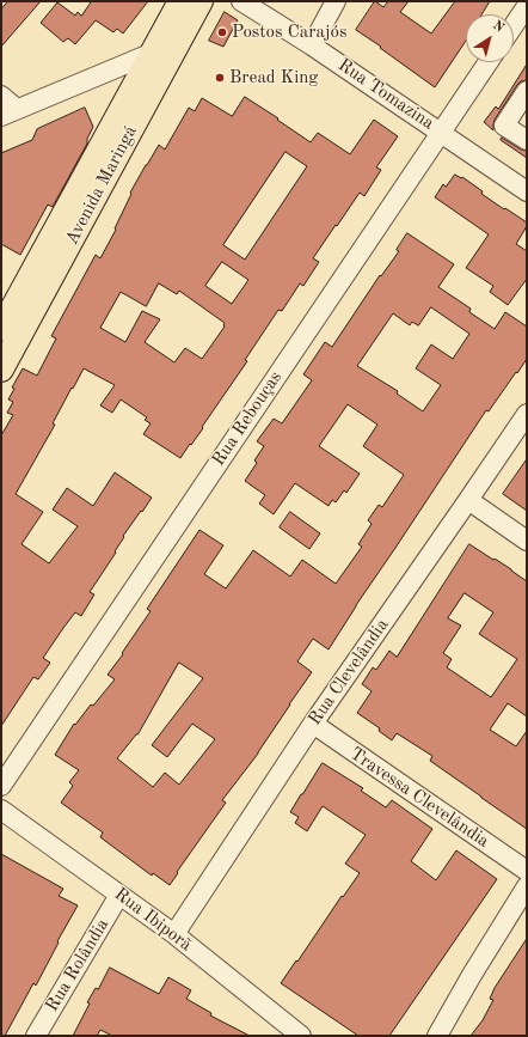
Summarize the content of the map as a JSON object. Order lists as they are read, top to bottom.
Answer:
{
  "streets": {
    "main road": ["Avenida Maringá"],
    "street": [
      "Rua Tomazina",
      "Rua Rebouças",
      "Rua Clevelândia",
      "Travessa Clevelândia",
      "Rua Ibiporã",
      "Rua Rolândia"
    ]
  },
  "crossings": [
    ["Rua Tomazina", "Rua Rebouças"],
    ["Rua Clevelândia", "Travessa Clevelândia"],
    ["Rua Clevelândia", "Rua Ibiporã"],
    ["Rua Ibiporã", "Rua Rolândia"]
  ],
  "places": ["Postos Carajós", "Bread King"],
  "north": "top right"
}
